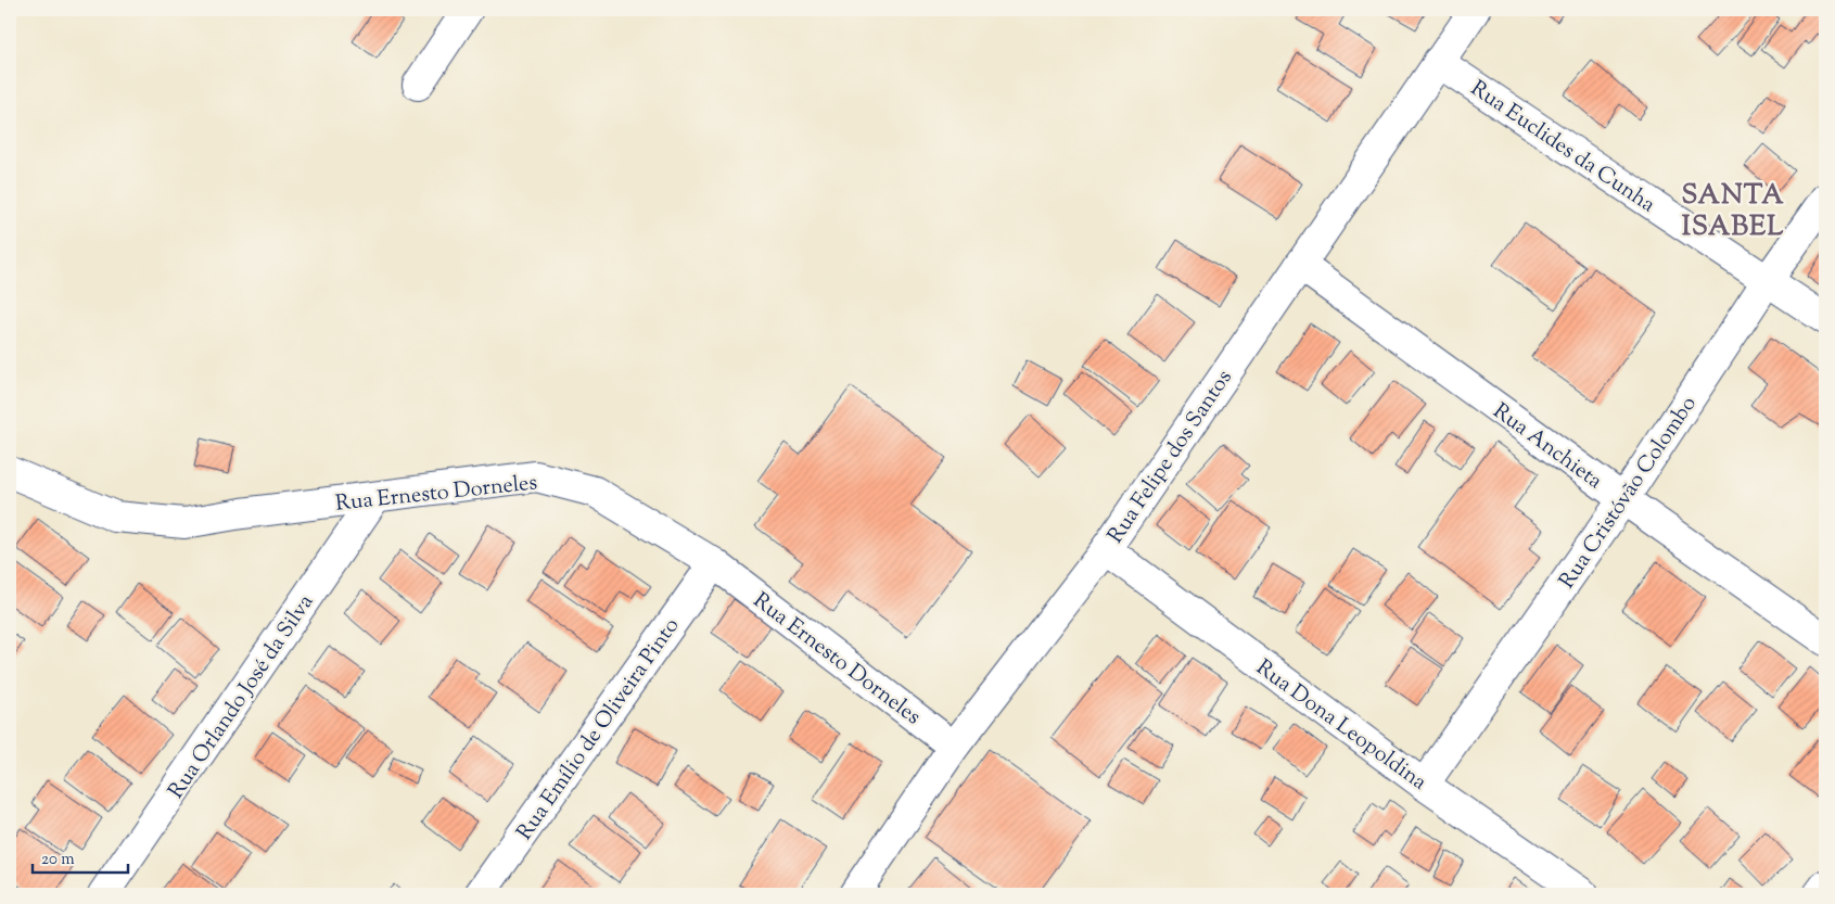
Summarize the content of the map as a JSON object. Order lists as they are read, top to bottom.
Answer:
{
  "streets": {
    "street": [
      "Rua Euclides da Cunha",
      "Rua Anchieta",
      "Rua Felipe dos Santos",
      "Rua Ernesto Dorneles",
      "Rua Cristóvão Colombo",
      "Rua Orlando José da Silva",
      "Rua Dona Leopoldina",
      "Rua Emílio de Oliveira Pinto"
    ]
  },
  "crossings": [
    ["Rua Euclides da Cunha", "Rua Felipe dos Santos"],
    ["Rua Euclides da Cunha", "Rua Cristóvão Colombo"],
    ["Rua Anchieta", "Rua Felipe dos Santos"],
    ["Rua Anchieta", "Rua Cristóvão Colombo"],
    ["Rua Felipe dos Santos", "Rua Ernesto Dorneles"],
    ["Rua Felipe dos Santos", "Rua Dona Leopoldina"],
    ["Rua Ernesto Dorneles", "Rua Orlando José da Silva"],
    ["Rua Ernesto Dorneles", "Rua Emílio de Oliveira Pinto"],
    ["Rua Cristóvão Colombo", "Rua Dona Leopoldina"]
  ],
  "districts": ["SANTA ISABEL"],
  "scale_bar": "20 m"
}
